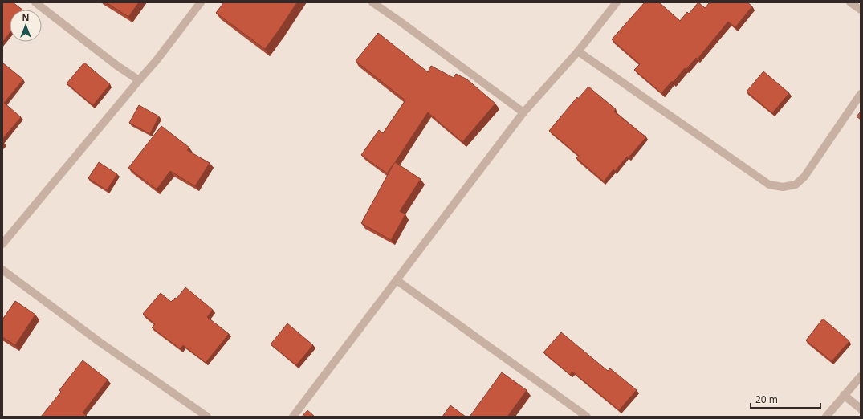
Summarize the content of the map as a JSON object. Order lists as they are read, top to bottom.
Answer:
{
  "scale_bar": "20 m",
  "north": "top"
}
